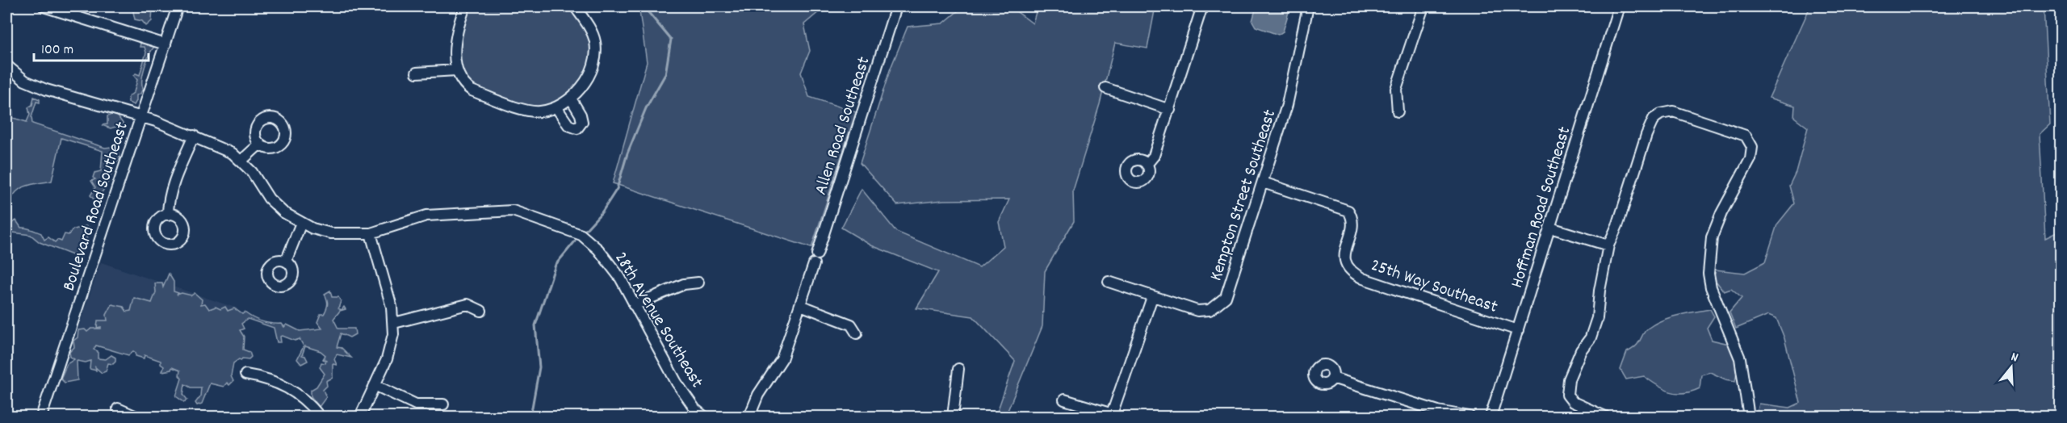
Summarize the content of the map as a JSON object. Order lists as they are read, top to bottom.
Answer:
{
  "streets": {
    "street": [
      "Allen Road Southeast",
      "Kempton Street Southeast",
      "Boulevard Road Southeast",
      "Hoffman Road Southeast",
      "25th Way Southeast",
      "28th Avenue Southeast"
    ]
  },
  "crossings": [
    ["Kempton Street Southeast", "25th Way Southeast"],
    ["Boulevard Road Southeast", "28th Avenue Southeast"],
    ["Hoffman Road Southeast", "25th Way Southeast"]
  ],
  "scale_bar": "100 m",
  "north": "top"
}
